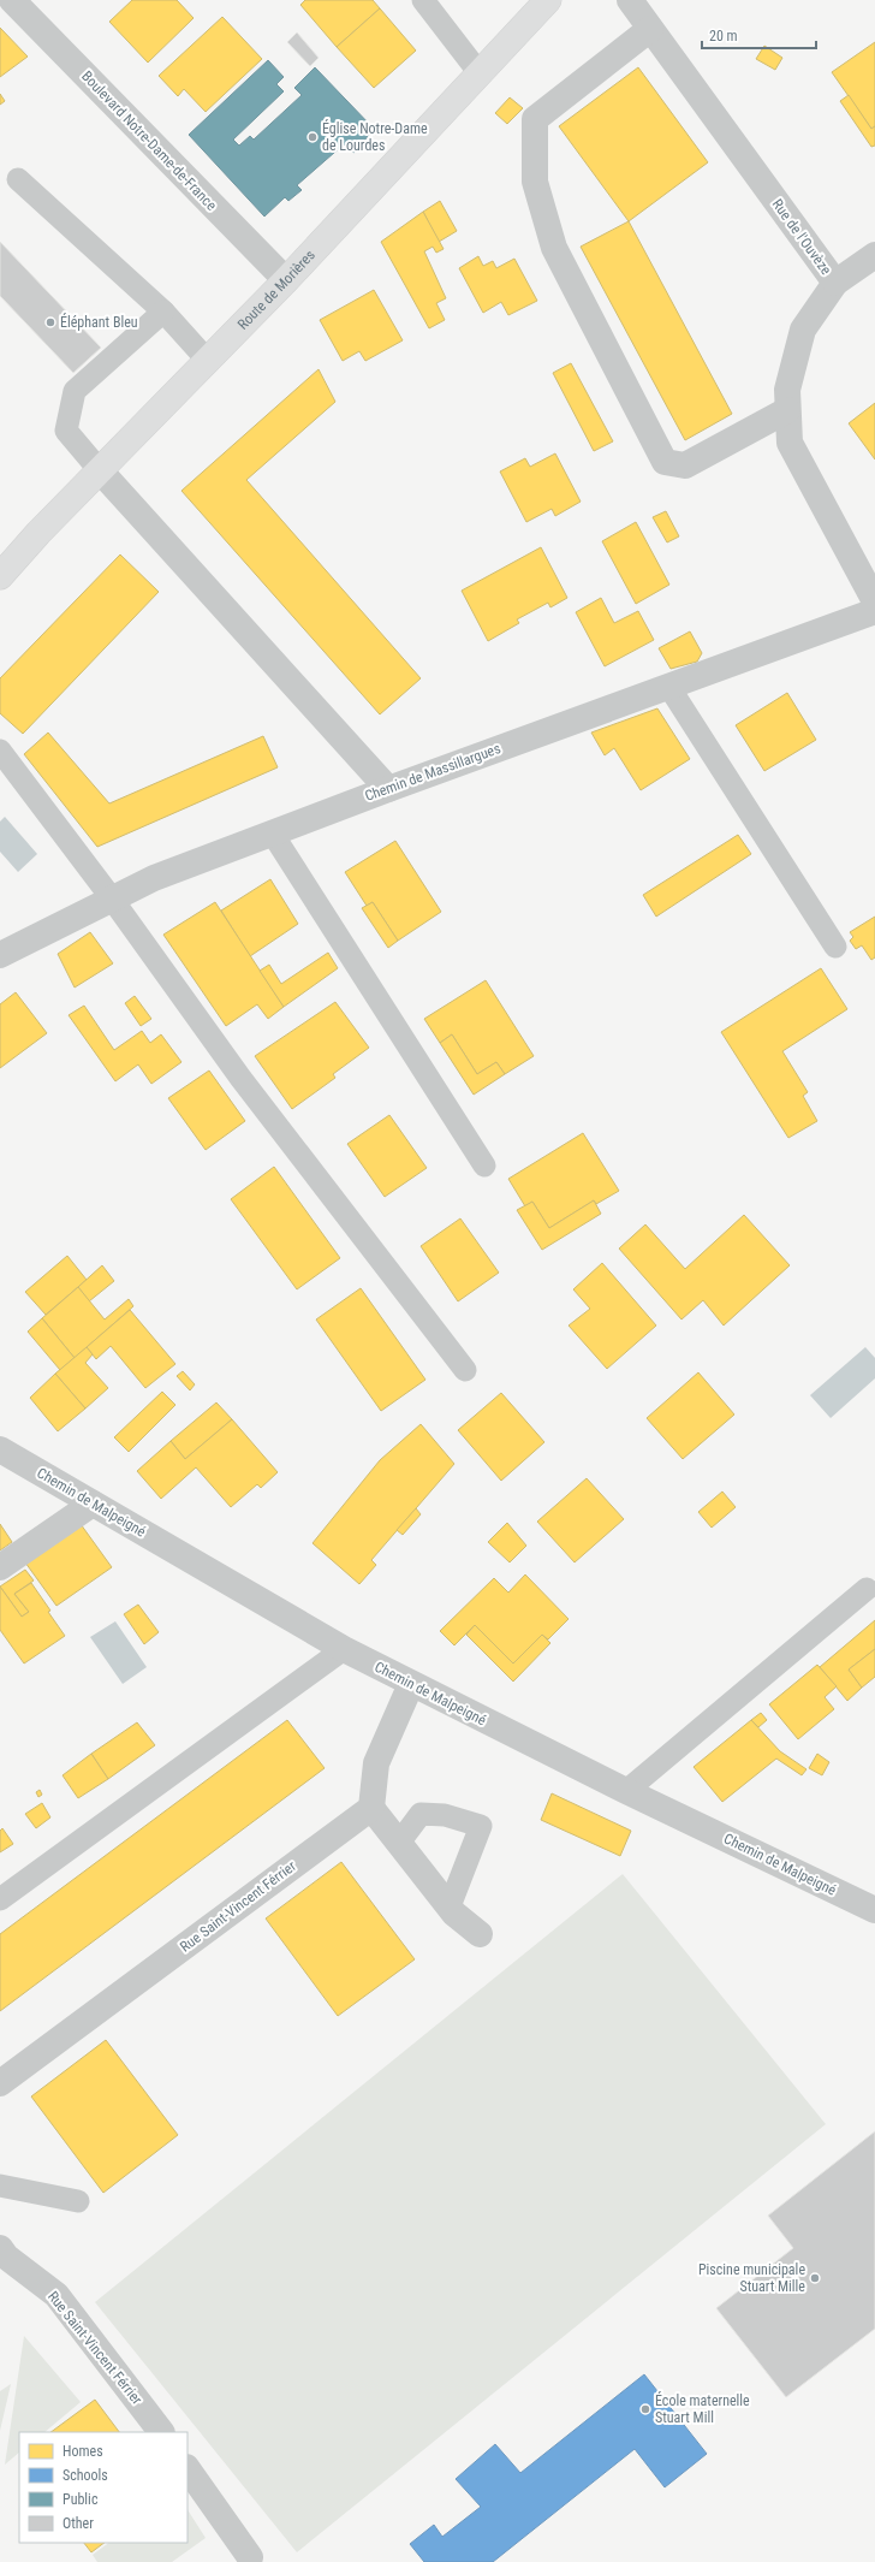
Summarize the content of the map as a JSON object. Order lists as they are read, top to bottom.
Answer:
{
  "streets": {
    "main road": ["Route de Morières"],
    "street": [
      "Boulevard Notre-Dame-de-France",
      "Rue de l'Ouvèze",
      "Chemin de Massillargues",
      "Chemin de Malpeigné",
      "Rue Saint-Vincent Férrier"
    ]
  },
  "crossings": [
    ["Boulevard Notre-Dame-de-France", "Route de Morières"]
  ],
  "places": [
    "Église Notre-Dame de Lourdes",
    "Éléphant Bleu",
    "Piscine municipale Stuart Mille",
    "École maternelle Stuart Mill"
  ],
  "legend": [
    "Homes",
    "Schools",
    "Public",
    "Other"
  ],
  "scale_bar": "20 m"
}
